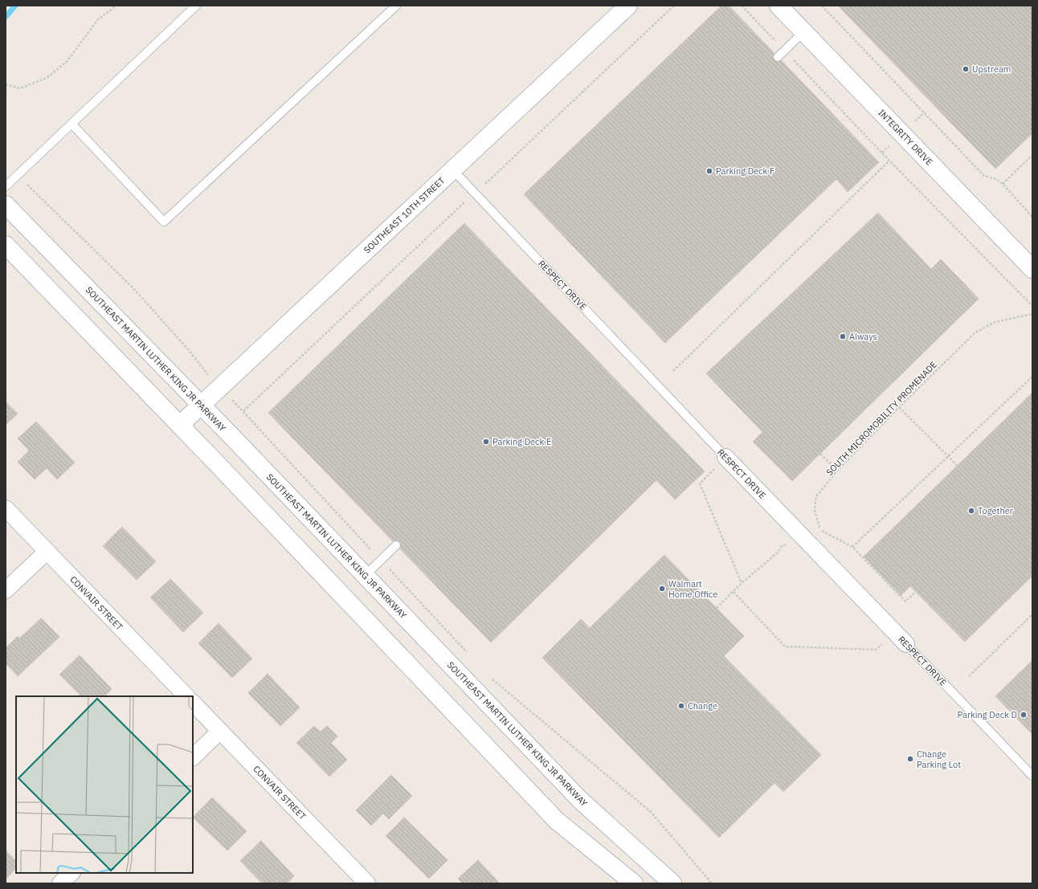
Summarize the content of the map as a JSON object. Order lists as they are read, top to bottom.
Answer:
{
  "streets": {
    "street": [
      "INTEGRITY DRIVE",
      "SOUTHEAST 10TH STREET",
      "RESPECT DRIVE",
      "SOUTHEAST MARTIN LUTHER KING JR PARKWAY",
      "CONVAIR STREET"
    ],
    "path": ["SOUTH MICROMOBILITY PROMENADE"]
  },
  "crossings": [
    ["SOUTHEAST 10TH STREET", "RESPECT DRIVE"],
    ["SOUTHEAST 10TH STREET", "SOUTHEAST MARTIN LUTHER KING JR PARKWAY"]
  ],
  "places": [
    "Upstream",
    "Parking Deck F",
    "Always",
    "Parking Deck E",
    "Together",
    "Walmart Home Office",
    "Change",
    "Parking Deck D",
    "Change Parking Lot"
  ]
}
